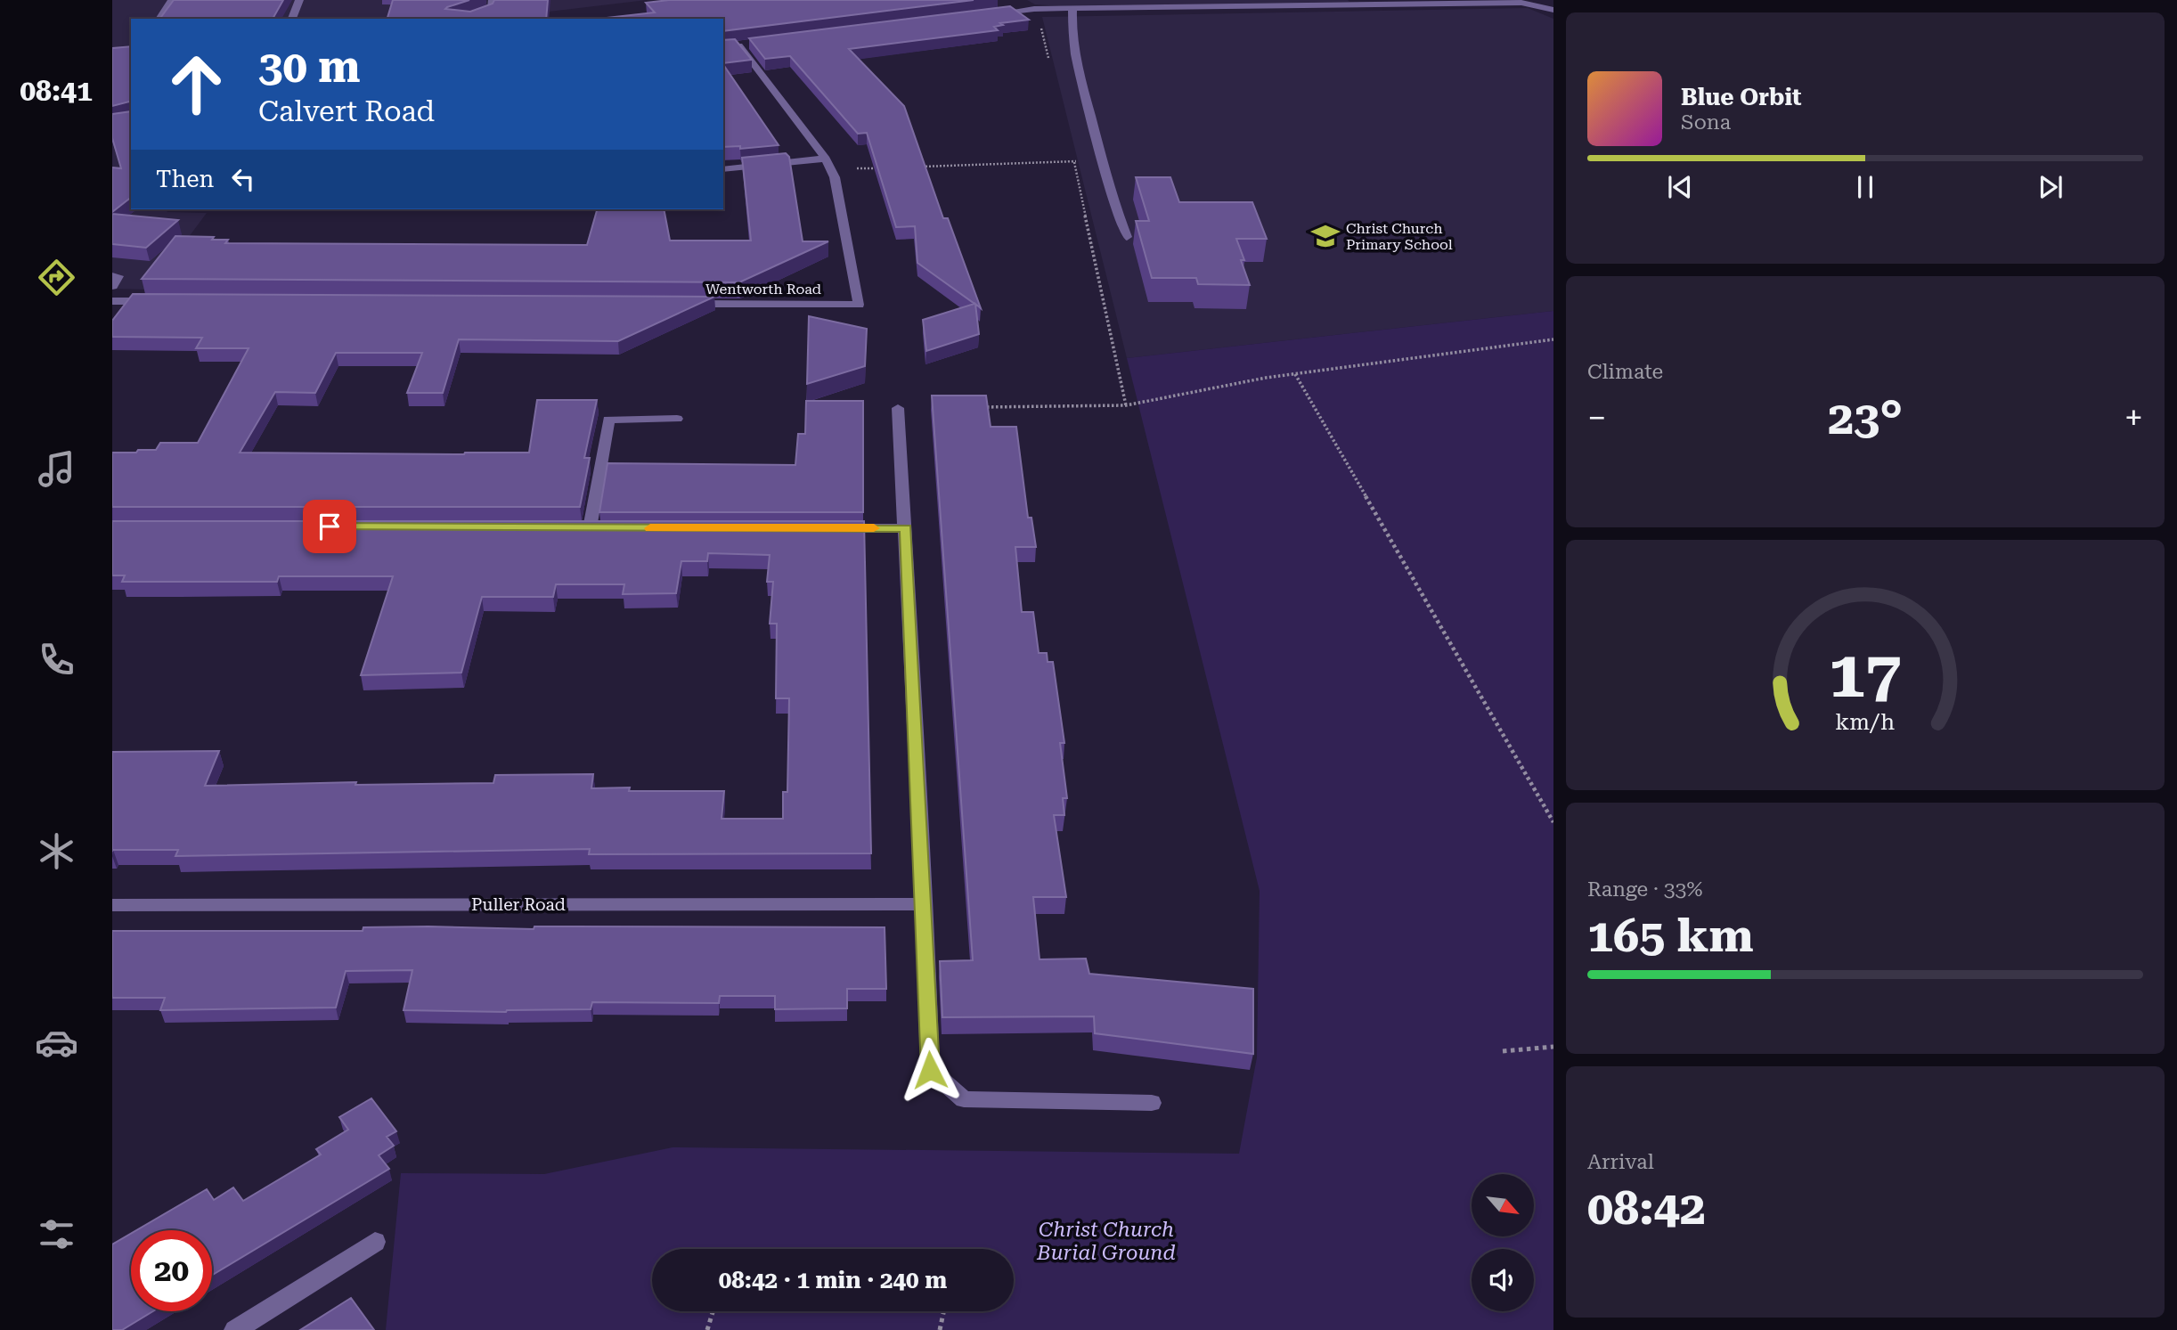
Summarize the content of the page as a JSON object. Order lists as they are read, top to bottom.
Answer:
{
  "streets": {
    "street": ["Wentworth Road", "Puller Road"]
  },
  "parks": ["Christ Church Burial Ground"],
  "places": {
    "school or university": ["Christ Church Primary School"]
  },
  "north": "bottom right",
  "page": {
    "tabs": "08:41",
    "turn": ["30 m", "Calvert Road"],
    "song": ["Blue Orbit", "Sona"],
    "then": "Then",
    "tile": [
      "Climate",
      ["Range · 33%", "165 km"],
      ["Arrival", "08:42"]
    ],
    "heat": ["−", "23°", "+"],
    "limit": "20",
    "trip": "08:42 · 1 min · 240 m",
    "gauge": ["17", "km/h"]
  }
}
